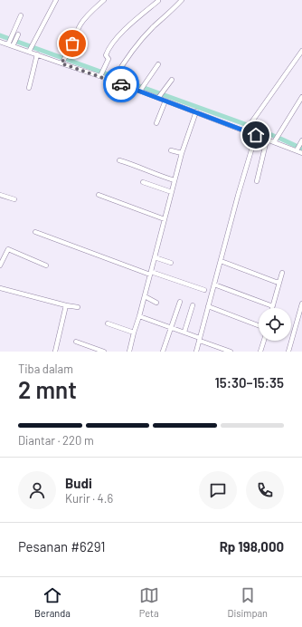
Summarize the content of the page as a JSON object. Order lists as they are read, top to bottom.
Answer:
{
  "page": {
    "heading": ["2 mnt", "Tiba dalam", "15:30–15:35"],
    "panel": [
      "Budi",
      "Kurir · 4.6",
      "Pesanan #6291",
      "Rp 198,000"
    ],
    "bar": "Diantar · 220 m",
    "tabs": ["Beranda", "Peta", "Disimpan"]
  }
}
